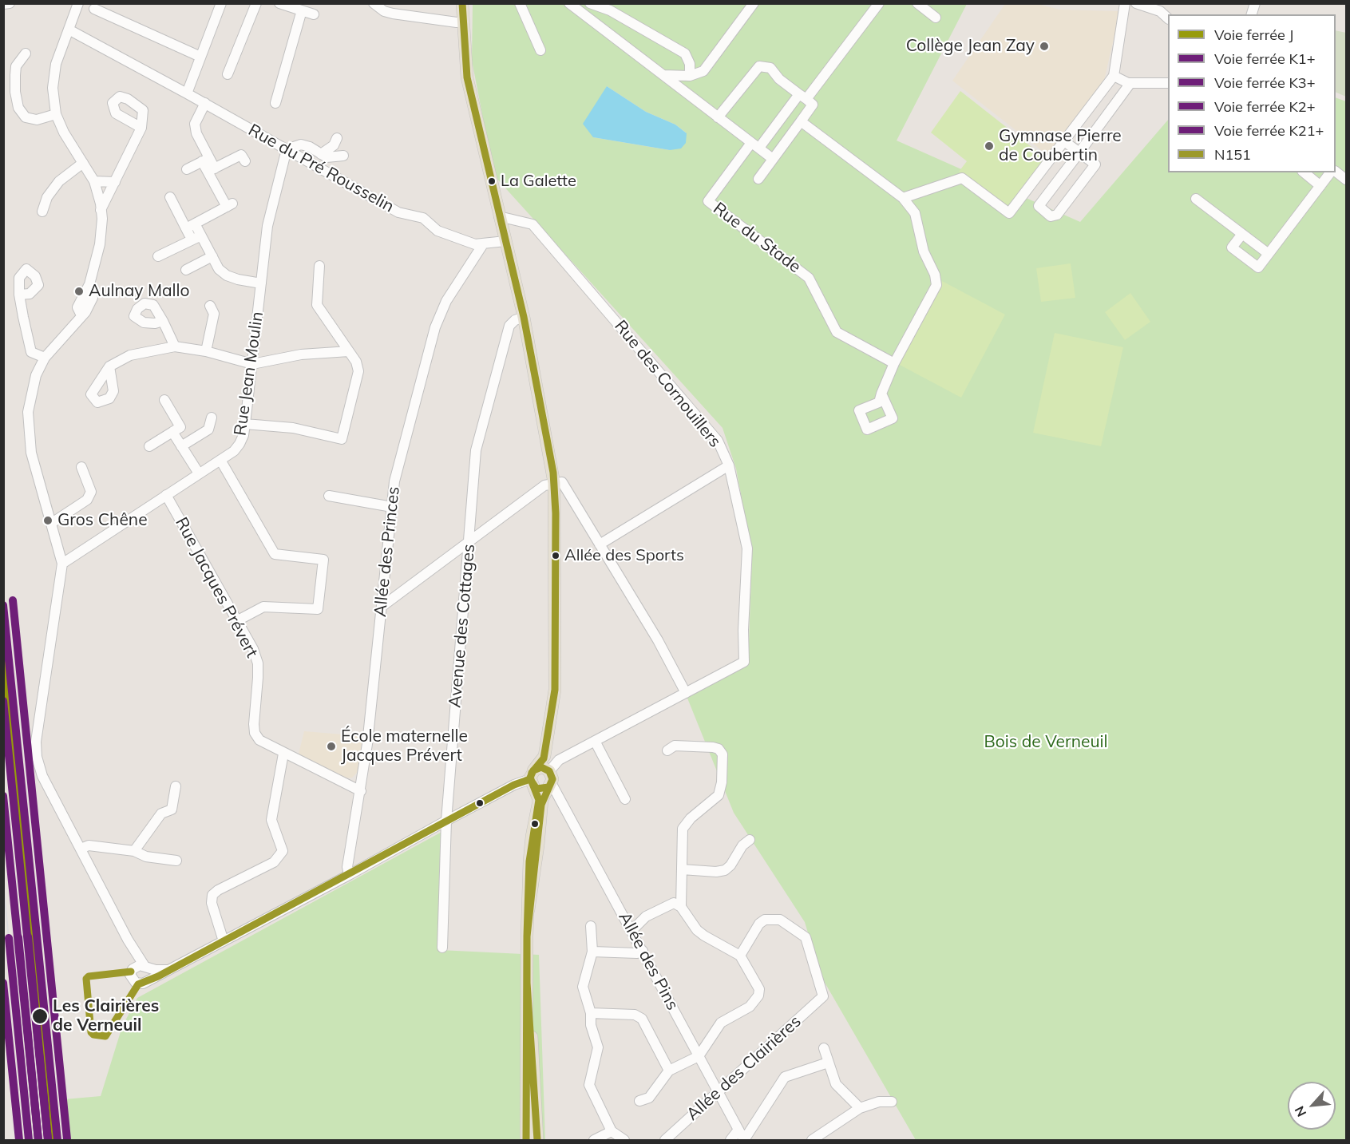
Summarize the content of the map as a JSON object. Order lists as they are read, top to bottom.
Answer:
{
  "streets": {
    "street": [
      "Rue du Pré Rousselin",
      "Rue du Stade",
      "Rue Jean Moulin",
      "Rue des Cornouillers",
      "Allée des Princes",
      "Rue Jacques Prévert",
      "Avenue des Cottages",
      "Allée des Pins",
      "Allée des Clairières"
    ]
  },
  "crossings": [
    ["Rue du Pré Rousselin", "Rue Jean Moulin"],
    ["Rue du Pré Rousselin", "Allée des Princes"],
    ["Rue Jean Moulin", "Rue Jacques Prévert"],
    ["Allée des Princes", "Rue Jacques Prévert"],
    ["Allée des Pins", "Allée des Clairières"]
  ],
  "parks": ["Bois de Verneuil"],
  "places": [
    "Collège Jean Zay",
    "Gymnase Pierre de Coubertin",
    "La Galette",
    "Aulnay Mallo",
    "Gros Chêne",
    "Allée des Sports",
    "École maternelle Jacques Prévert",
    "Les Clairières de Verneuil"
  ],
  "lines": [
    "transit line N151",
    "rail line K2+",
    "rail line K1+",
    "rail line J",
    "rail line K3+",
    "rail line K21+"
  ],
  "legend": [
    "Voie ferrée J",
    "Voie ferrée K1+",
    "Voie ferrée K3+",
    "Voie ferrée K2+",
    "Voie ferrée K21+",
    "N151"
  ],
  "north": "bottom left"
}
